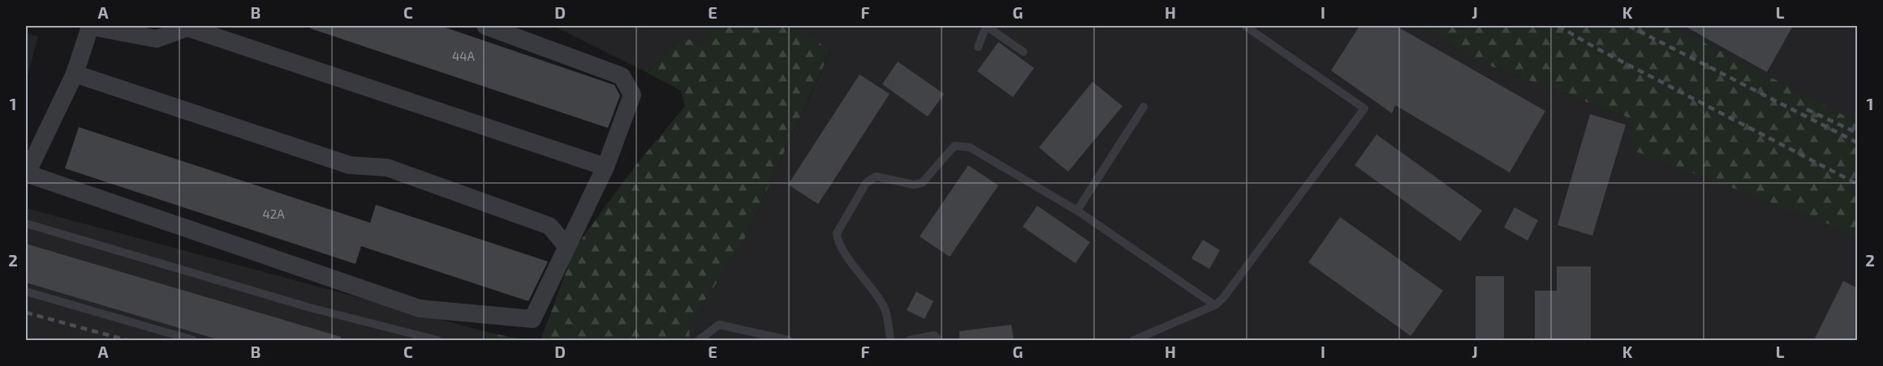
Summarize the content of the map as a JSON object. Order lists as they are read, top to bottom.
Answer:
{
  "house_numbers": ["44А", "42А"],
  "grid": {
    "columns": [
      "A",
      "B",
      "C",
      "D",
      "E",
      "F",
      "G",
      "H",
      "I",
      "J",
      "K",
      "L"
    ],
    "rows": ["1", "2"]
  }
}
